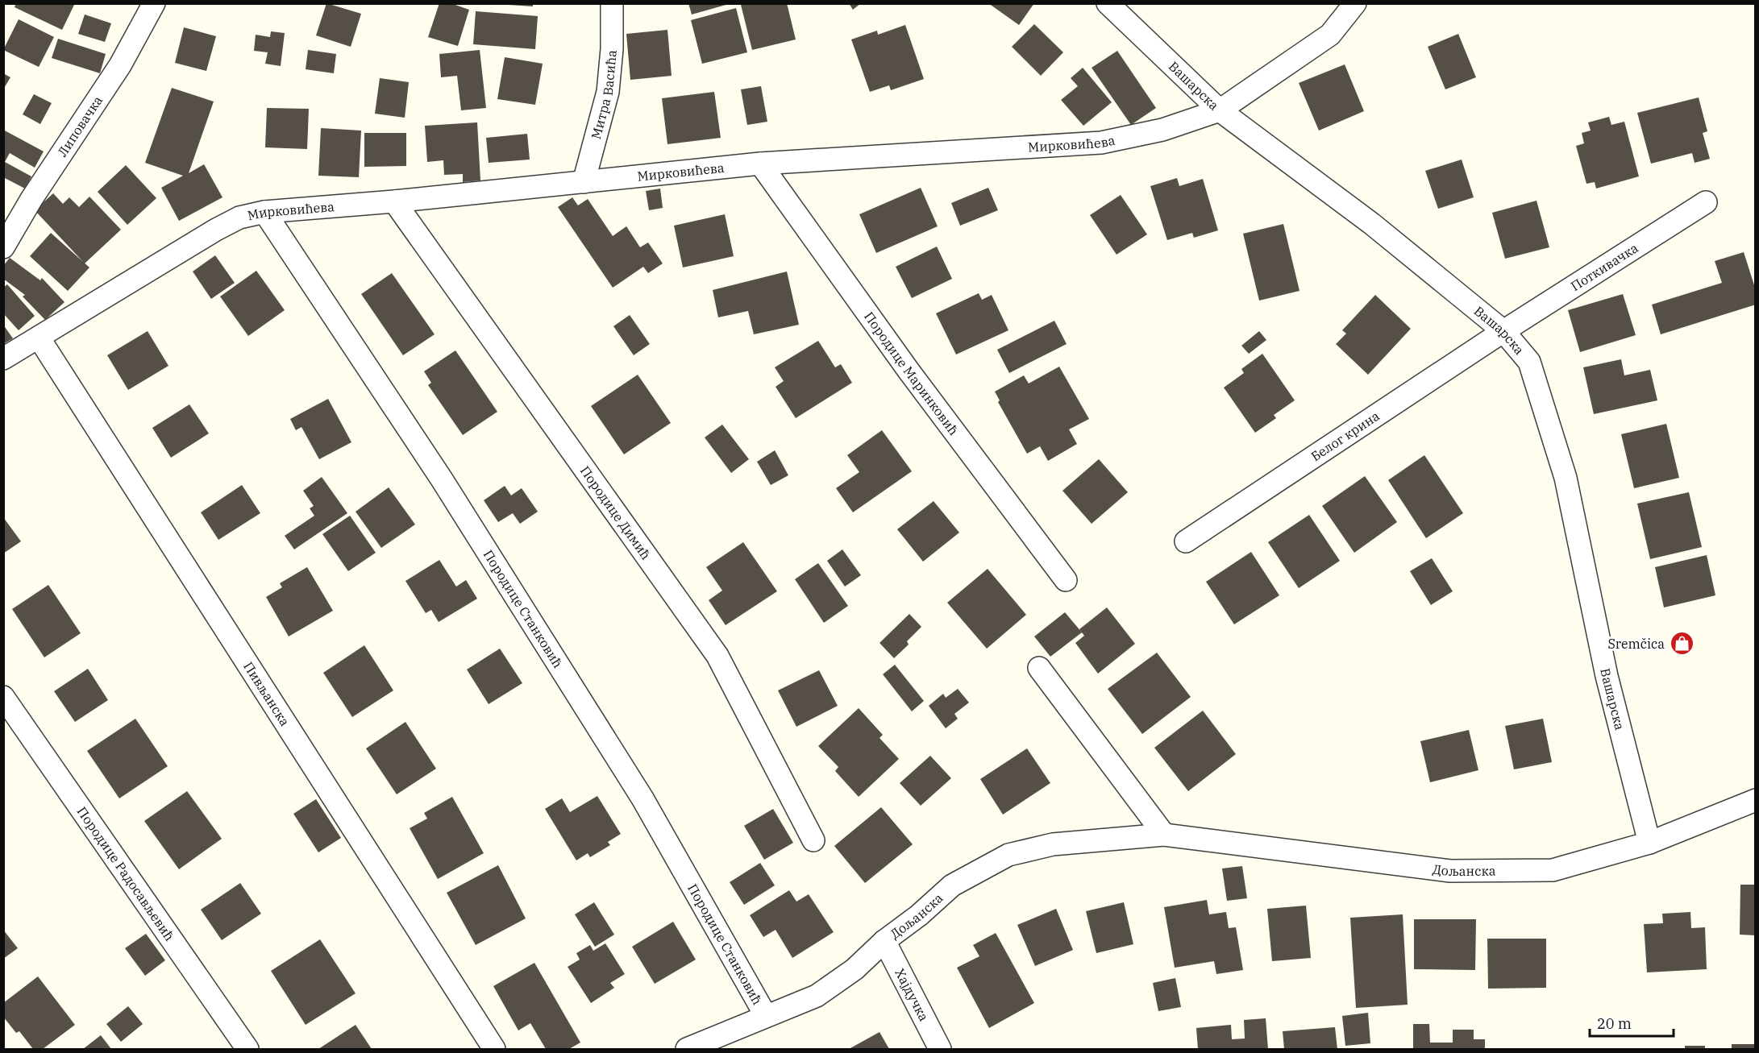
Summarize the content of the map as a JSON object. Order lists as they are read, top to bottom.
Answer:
{
  "streets": {
    "street": [
      "Вашарска",
      "Митра Васића",
      "Липовачка",
      "Мирковићева",
      "Поткивачка",
      "Породице Маринковић",
      "Белог крина",
      "Породице Димић",
      "Породице Станковић",
      "Пивљанска",
      "Дољанска",
      "Породице Радосављевић",
      "Хајдучка"
    ]
  },
  "crossings": [
    ["Вашарска", "Мирковићева"],
    ["Вашарска", "Поткивачка"],
    ["Вашарска", "Белог крина"],
    ["Вашарска", "Дољанска"],
    ["Митра Васића", "Мирковићева"],
    ["Мирковићева", "Породице Маринковић"],
    ["Мирковићева", "Породице Димић"],
    ["Мирковићева", "Породице Станковић"],
    ["Мирковићева", "Пивљанска"],
    ["Поткивачка", "Белог крина"],
    ["Породице Станковић", "Дољанска"],
    ["Дољанска", "Хајдучка"]
  ],
  "places": {
    "shop": ["Sremčica"]
  },
  "scale_bar": "20 m"
}
